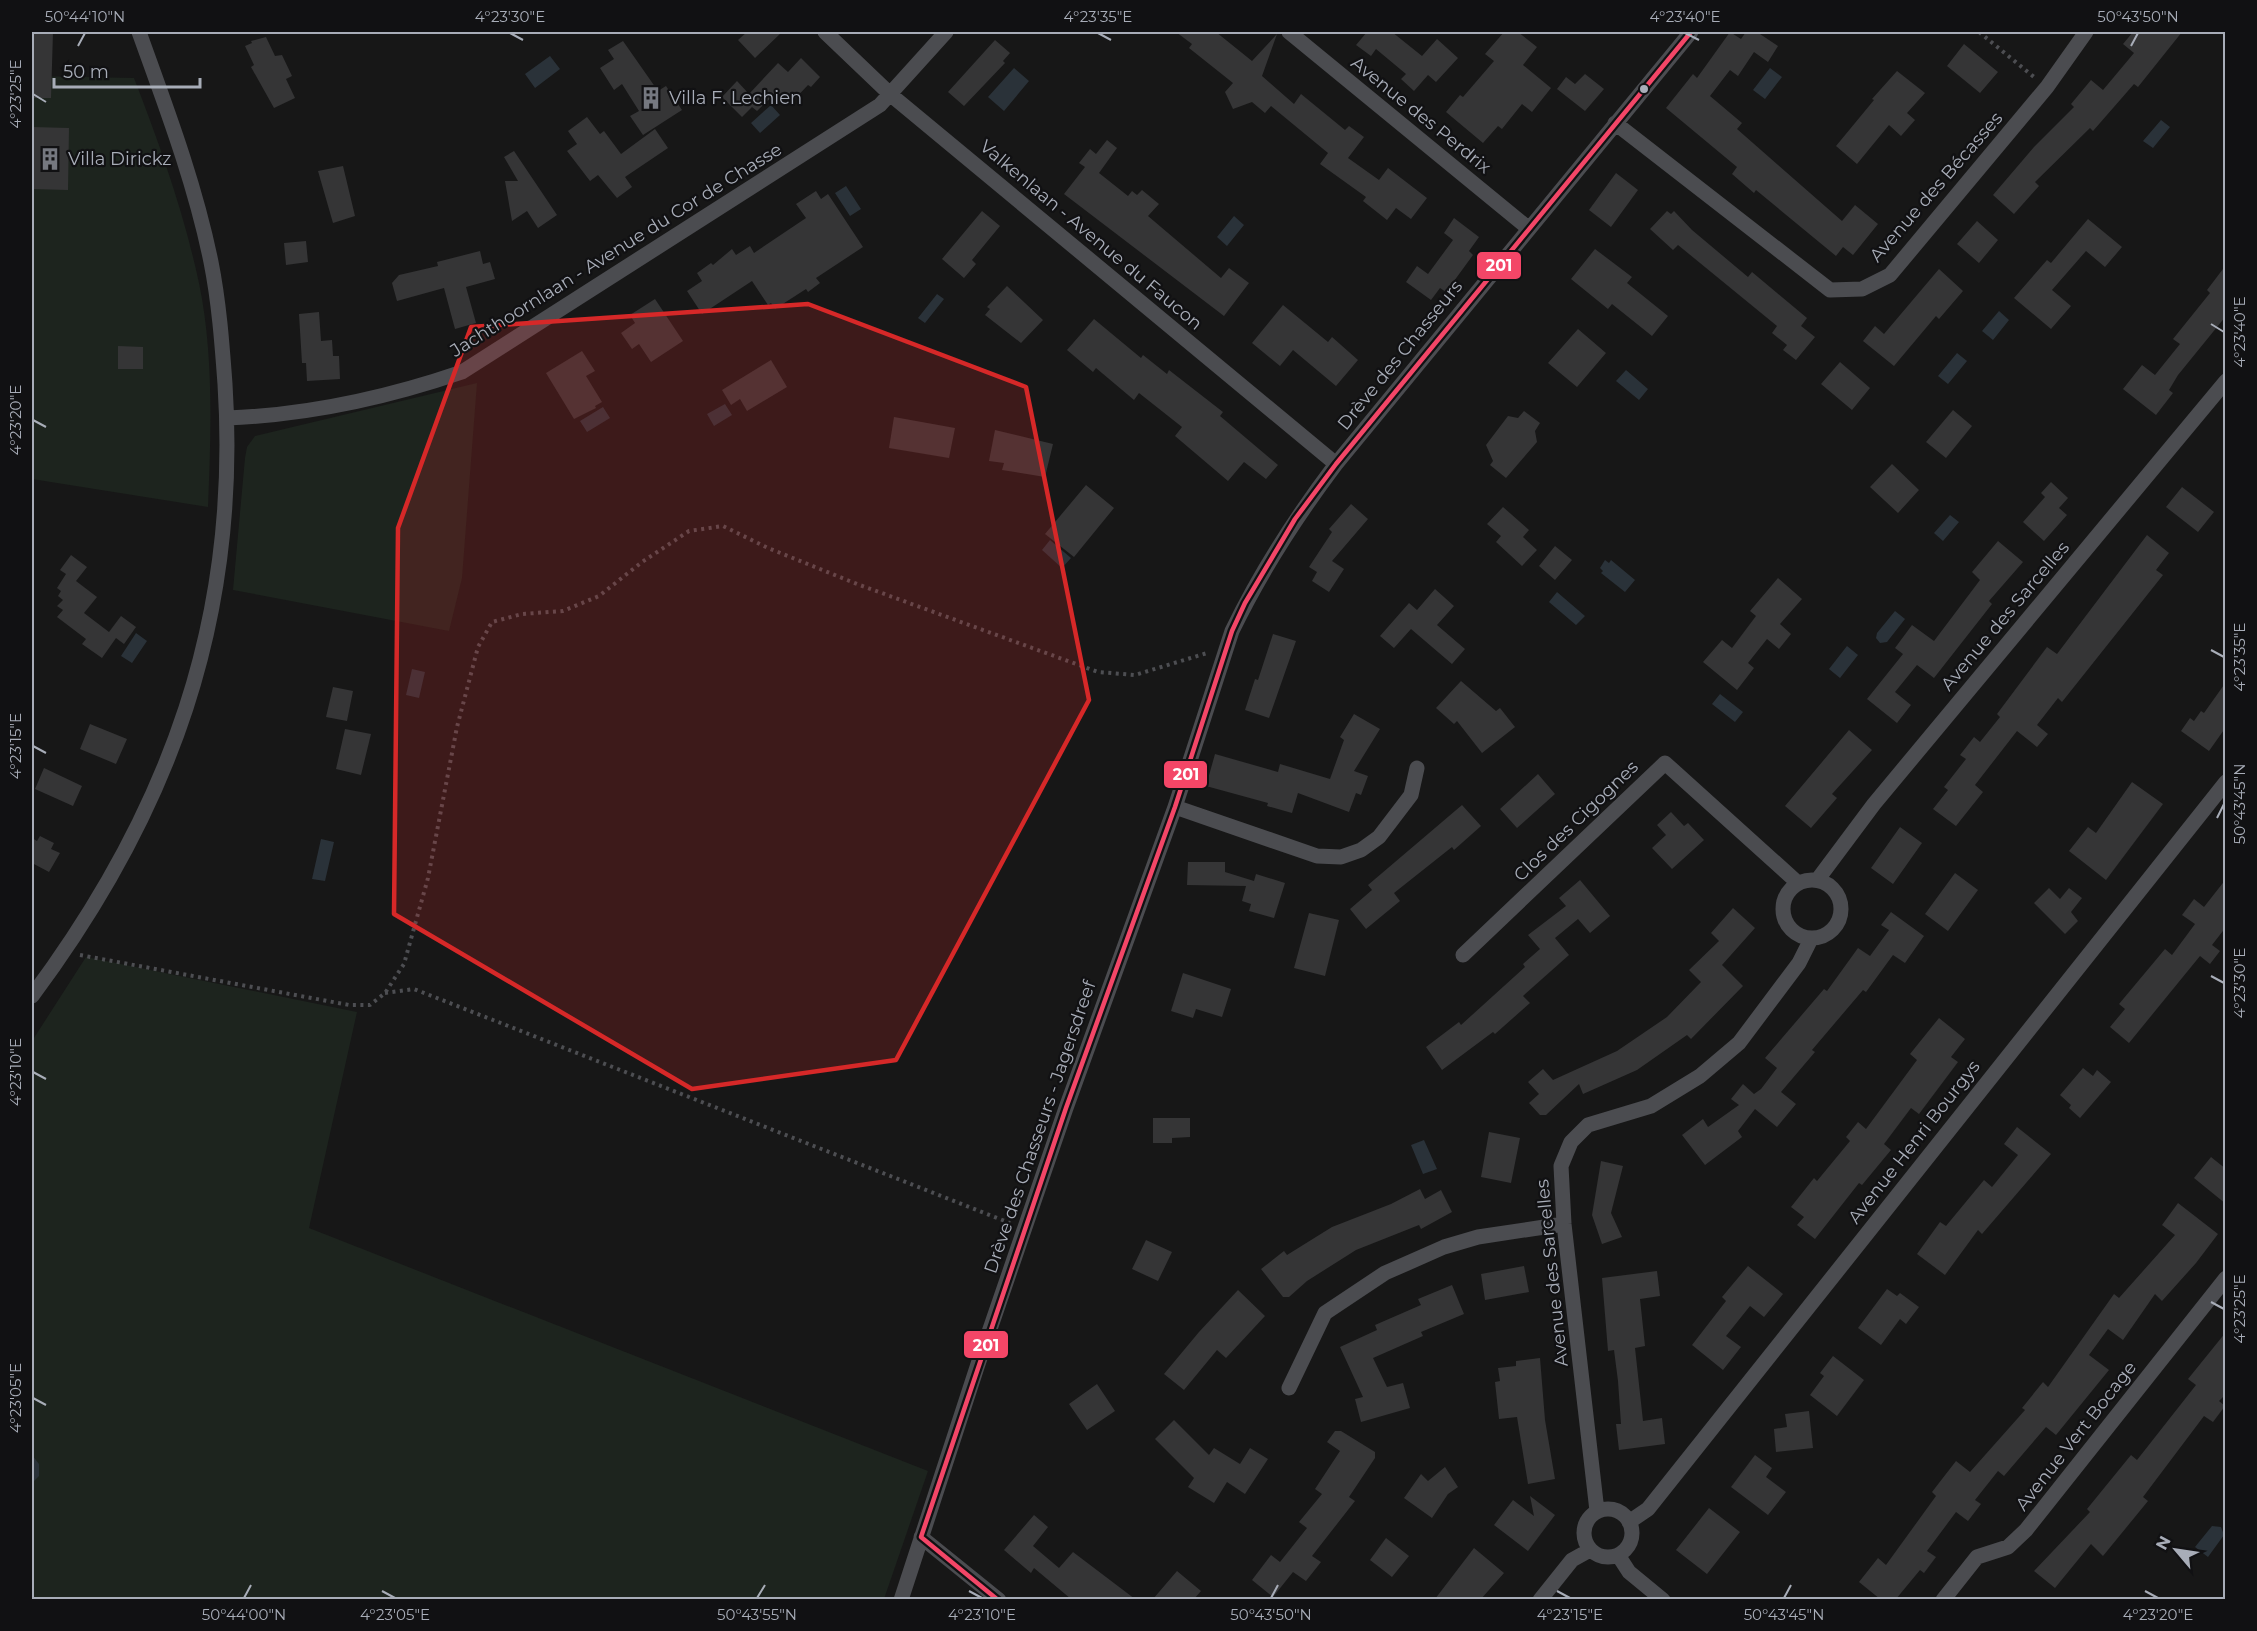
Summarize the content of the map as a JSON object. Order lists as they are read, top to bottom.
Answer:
{
  "streets": {
    "street": [
      "Avenue des Perdrix",
      "Avenue des Bécasses",
      "Valkenlaan - Avenue du Faucon",
      "Jachthoornlaan - Avenue du Cor de Chasse",
      "Drève des Chasseurs",
      "Avenue des Sarcelles",
      "Clos des Cigognes",
      "Drève des Chasseurs - Jagersdreef",
      "Avenue Henri Bourgys",
      "Avenue Vert Bocage"
    ]
  },
  "crossings": [
    ["Avenue des Perdrix", "Drève des Chasseurs"],
    ["Avenue des Bécasses", "Drève des Chasseurs"],
    ["Valkenlaan - Avenue du Faucon", "Jachthoornlaan - Avenue du Cor de Chasse"],
    ["Valkenlaan - Avenue du Faucon", "Drève des Chasseurs"],
    ["Drève des Chasseurs", "Drève des Chasseurs - Jagersdreef"],
    ["Avenue des Sarcelles", "Clos des Cigognes"],
    ["Avenue des Sarcelles", "Avenue Henri Bourgys"]
  ],
  "places": {
    "building": ["Villa F. Lechien", "Villa Dirickz"]
  },
  "lines": ["transit line 201"],
  "scale_bar": "50 m",
  "north": "top left",
  "coordinates": [
    "50°44'10\"N",
    "4°23'30\"E",
    "4°23'35\"E",
    "4°23'40\"E",
    "50°43'50\"N",
    "4°23'25\"E",
    "4°23'20\"E",
    "4°23'15\"E",
    "50°43'45\"N",
    "4°23'10\"E",
    "4°23'05\"E",
    "50°44'00\"N",
    "50°43'55\"N"
  ]
}
